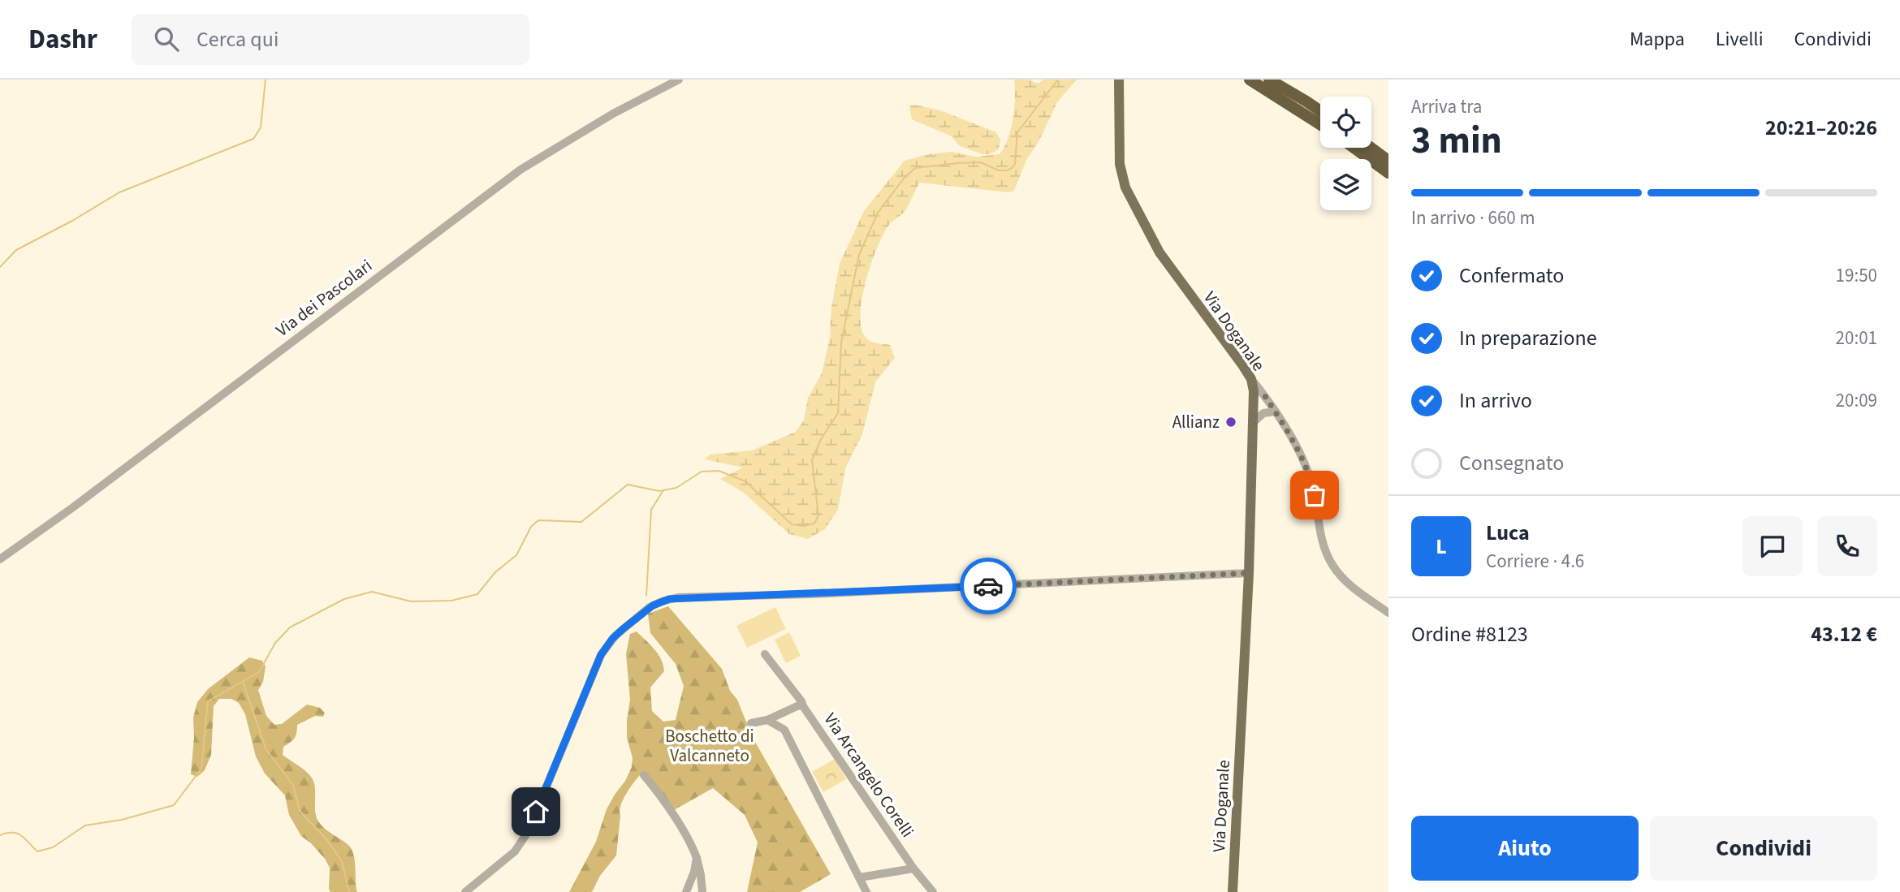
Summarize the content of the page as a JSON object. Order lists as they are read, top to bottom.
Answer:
{
  "streets": {
    "main road": ["Via Doganale"],
    "street": ["Via dei Pascolari", "Via Arcangelo Corelli"]
  },
  "parks": ["Boschetto di Valcanneto"],
  "places": ["Allianz"],
  "page": {
    "header": "Dashr",
    "search": "Cerca qui",
    "nav": ["Mappa", "Livelli", "Condividi"],
    "heading": ["3 min", "Arriva tra", "20:21–20:26"],
    "panel": [
      "Luca",
      "Corriere · 4.6",
      "Ordine #8123",
      "43.12 €"
    ],
    "bar": "In arrivo · 660 m",
    "list": [
      ["Confermato", "19:50"],
      ["In preparazione", "20:01"],
      ["In arrivo", "20:09"],
      "Consegnato"
    ],
    "round": "L",
    "buttons": ["Aiuto", "Condividi"]
  }
}
